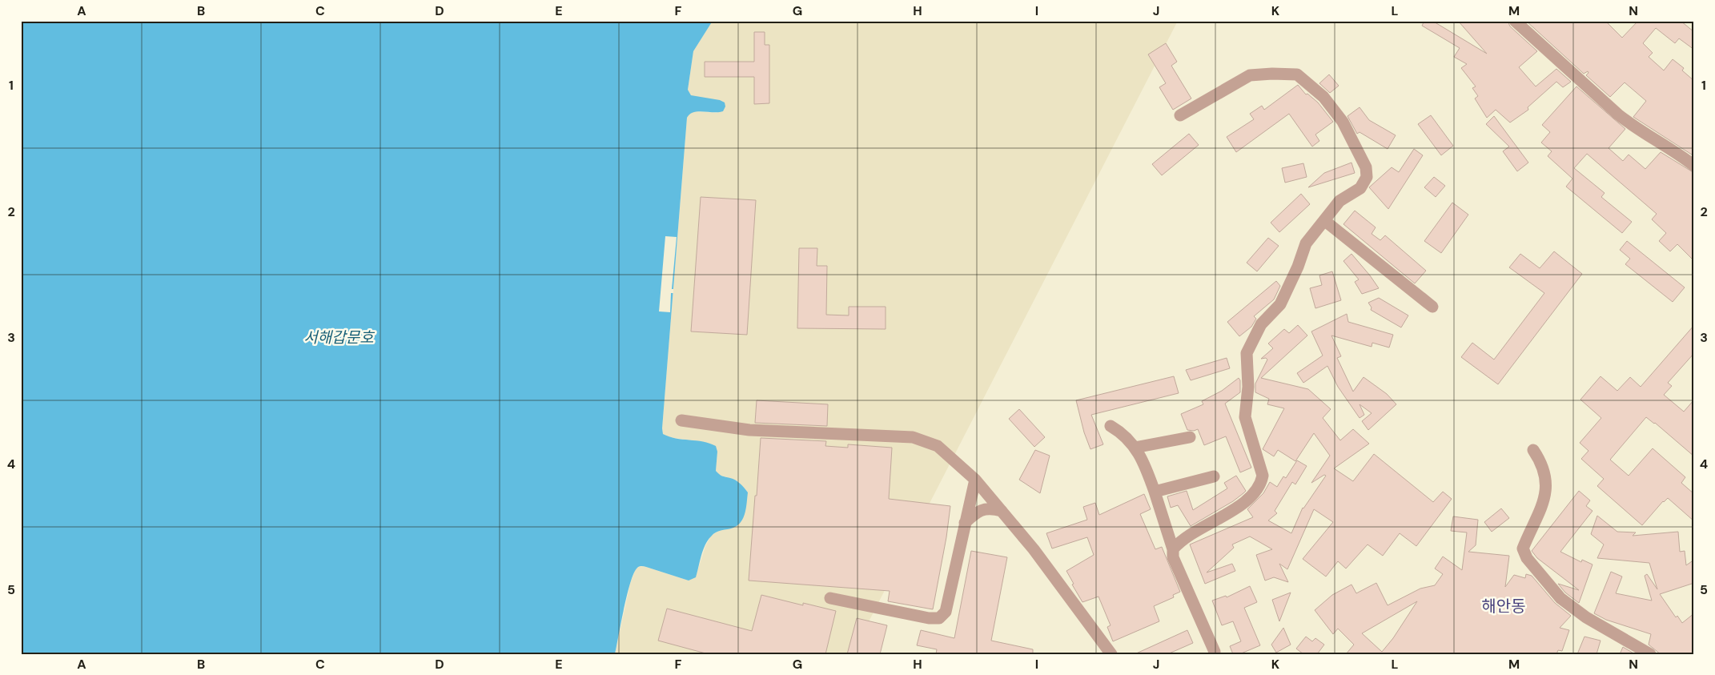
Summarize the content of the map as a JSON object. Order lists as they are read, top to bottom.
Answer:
{
  "districts": ["해안동"],
  "water": ["서해갑문호"],
  "grid": {
    "columns": [
      "A",
      "B",
      "C",
      "D",
      "E",
      "F",
      "G",
      "H",
      "I",
      "J",
      "K",
      "L",
      "M",
      "N"
    ],
    "rows": [
      "1",
      "2",
      "3",
      "4",
      "5"
    ]
  }
}
